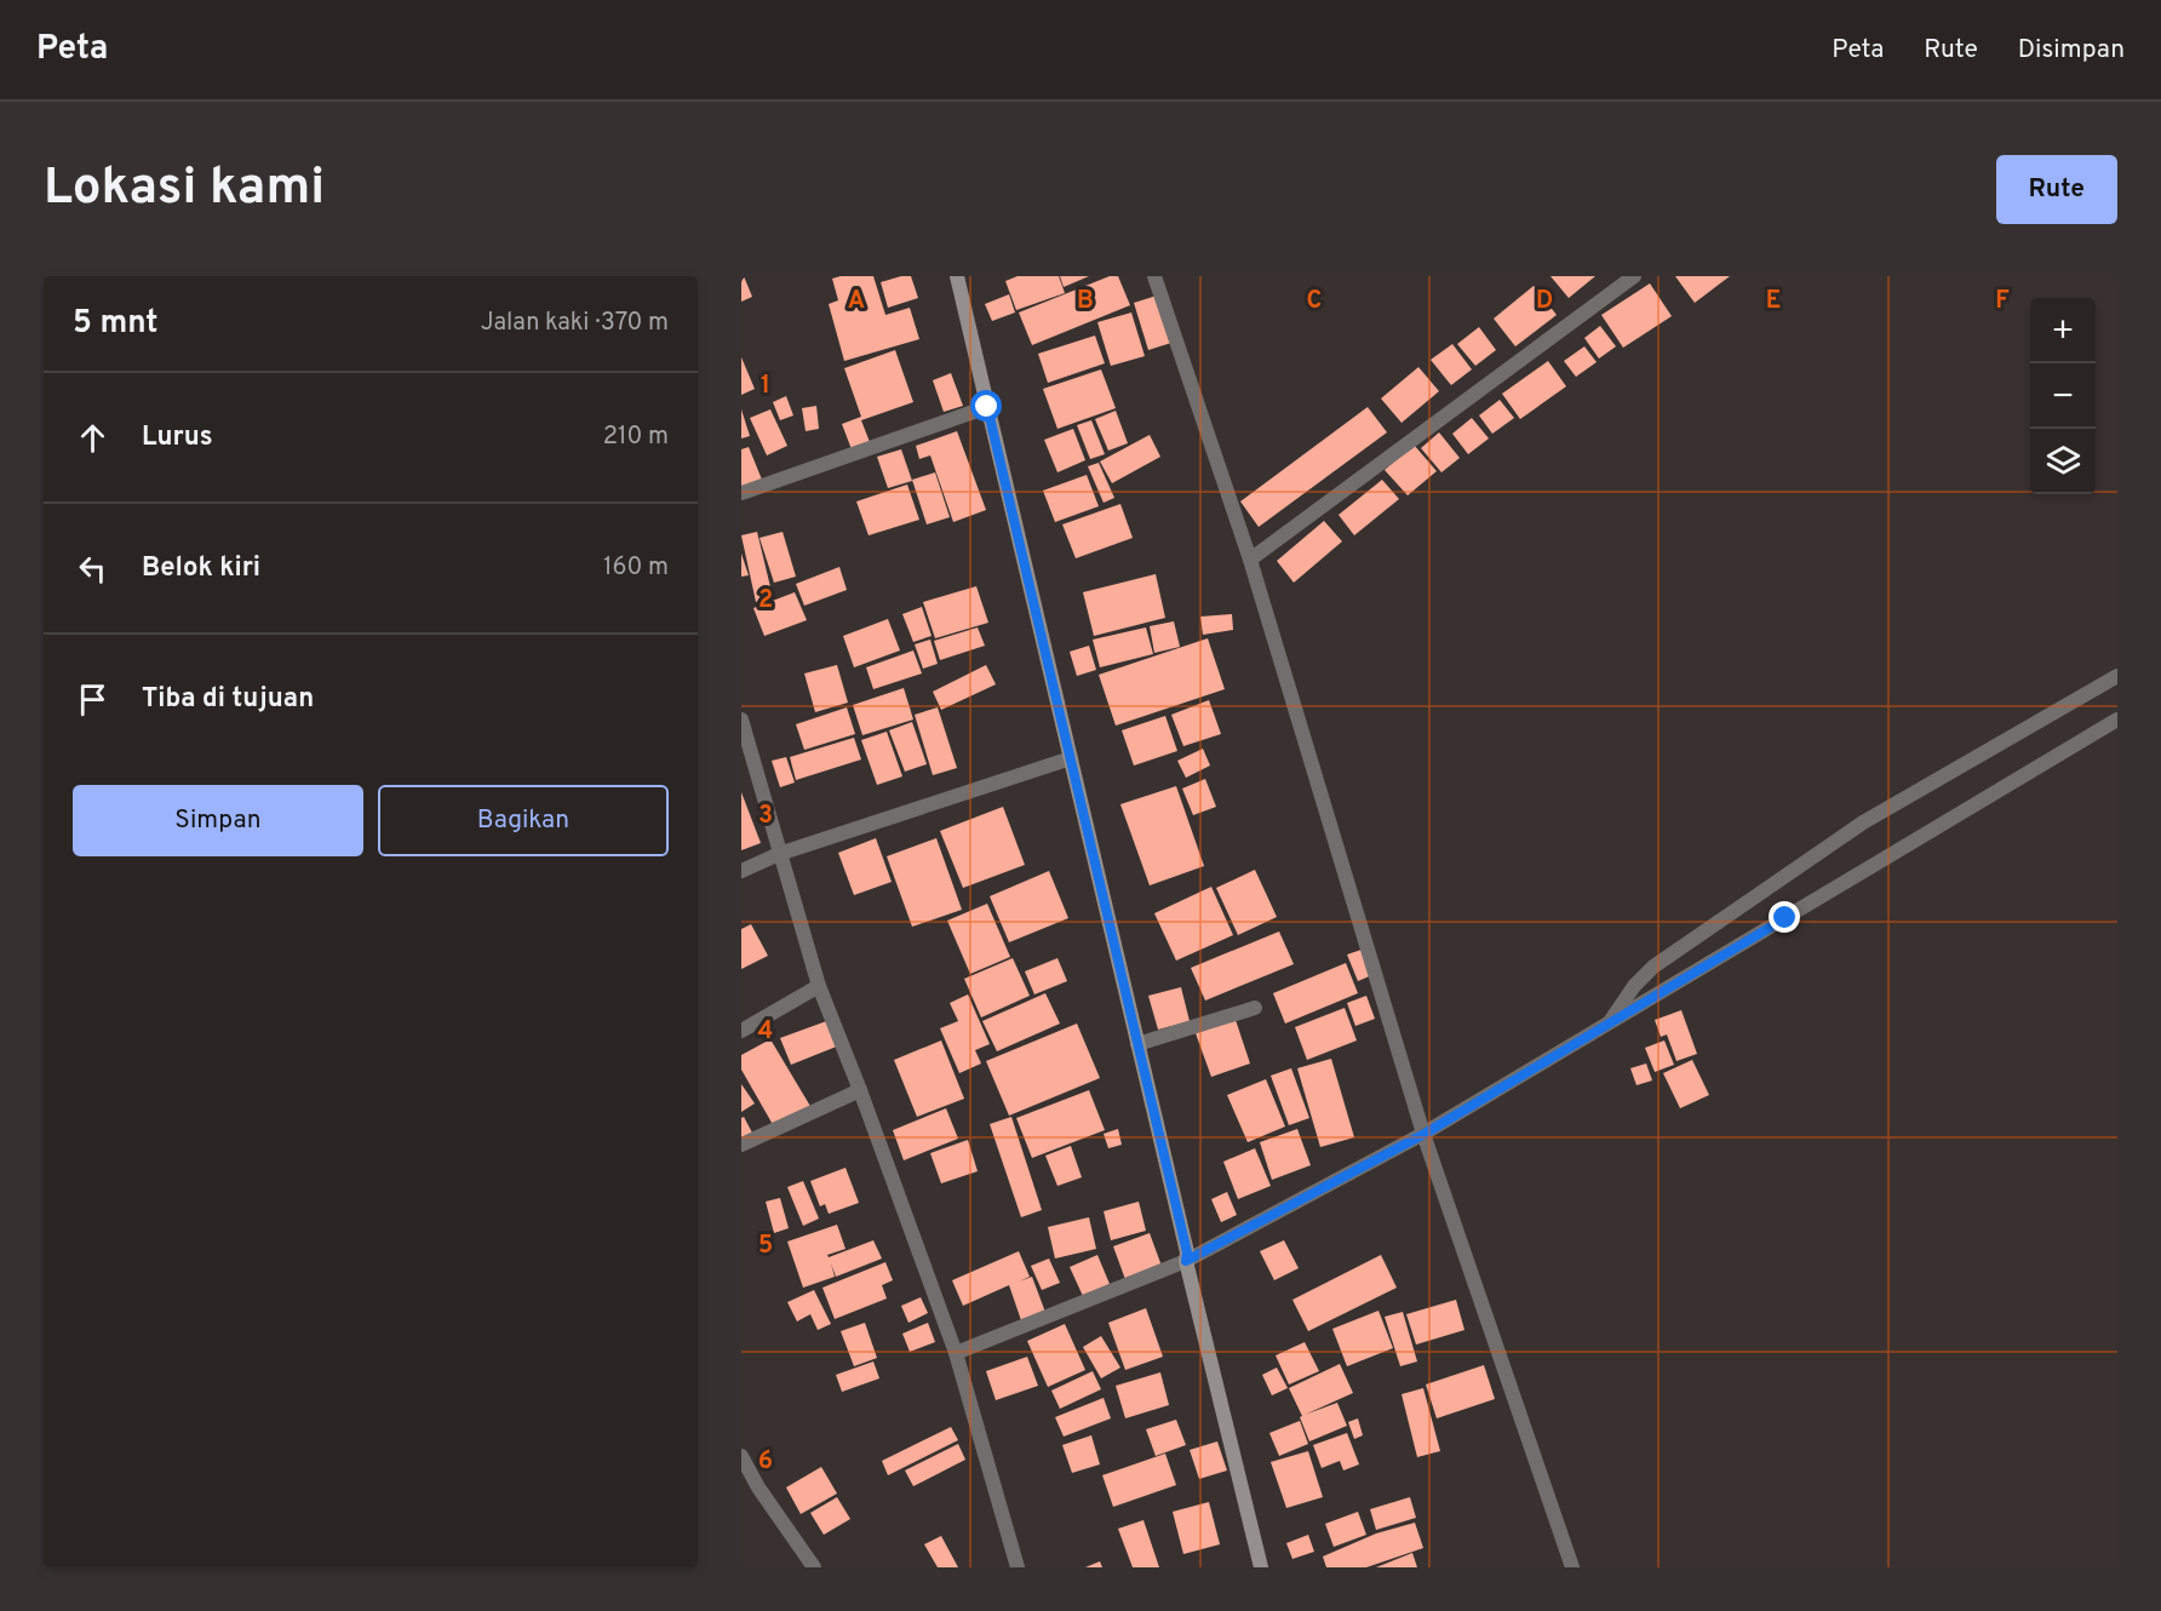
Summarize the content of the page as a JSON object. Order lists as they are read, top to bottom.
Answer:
{
  "page": {
    "header": "Peta",
    "nav": ["Peta", "Rute", "Disimpan"],
    "buttons": [
      "Rute",
      ["Simpan", "Bagikan"]
    ],
    "title": "Lokasi kami",
    "heading": ["5 mnt", "Jalan kaki · 370 m"],
    "map_buttons": ["+", "−"],
    "list": [
      ["Lurus", "210 m"],
      ["Belok kiri", "160 m"],
      "Tiba di tujuan"
    ]
  },
  "grid": {
    "columns": [
      "A",
      "B",
      "C",
      "D",
      "E",
      "F"
    ],
    "rows": [
      "1",
      "2",
      "3",
      "4",
      "5",
      "6"
    ]
  }
}
